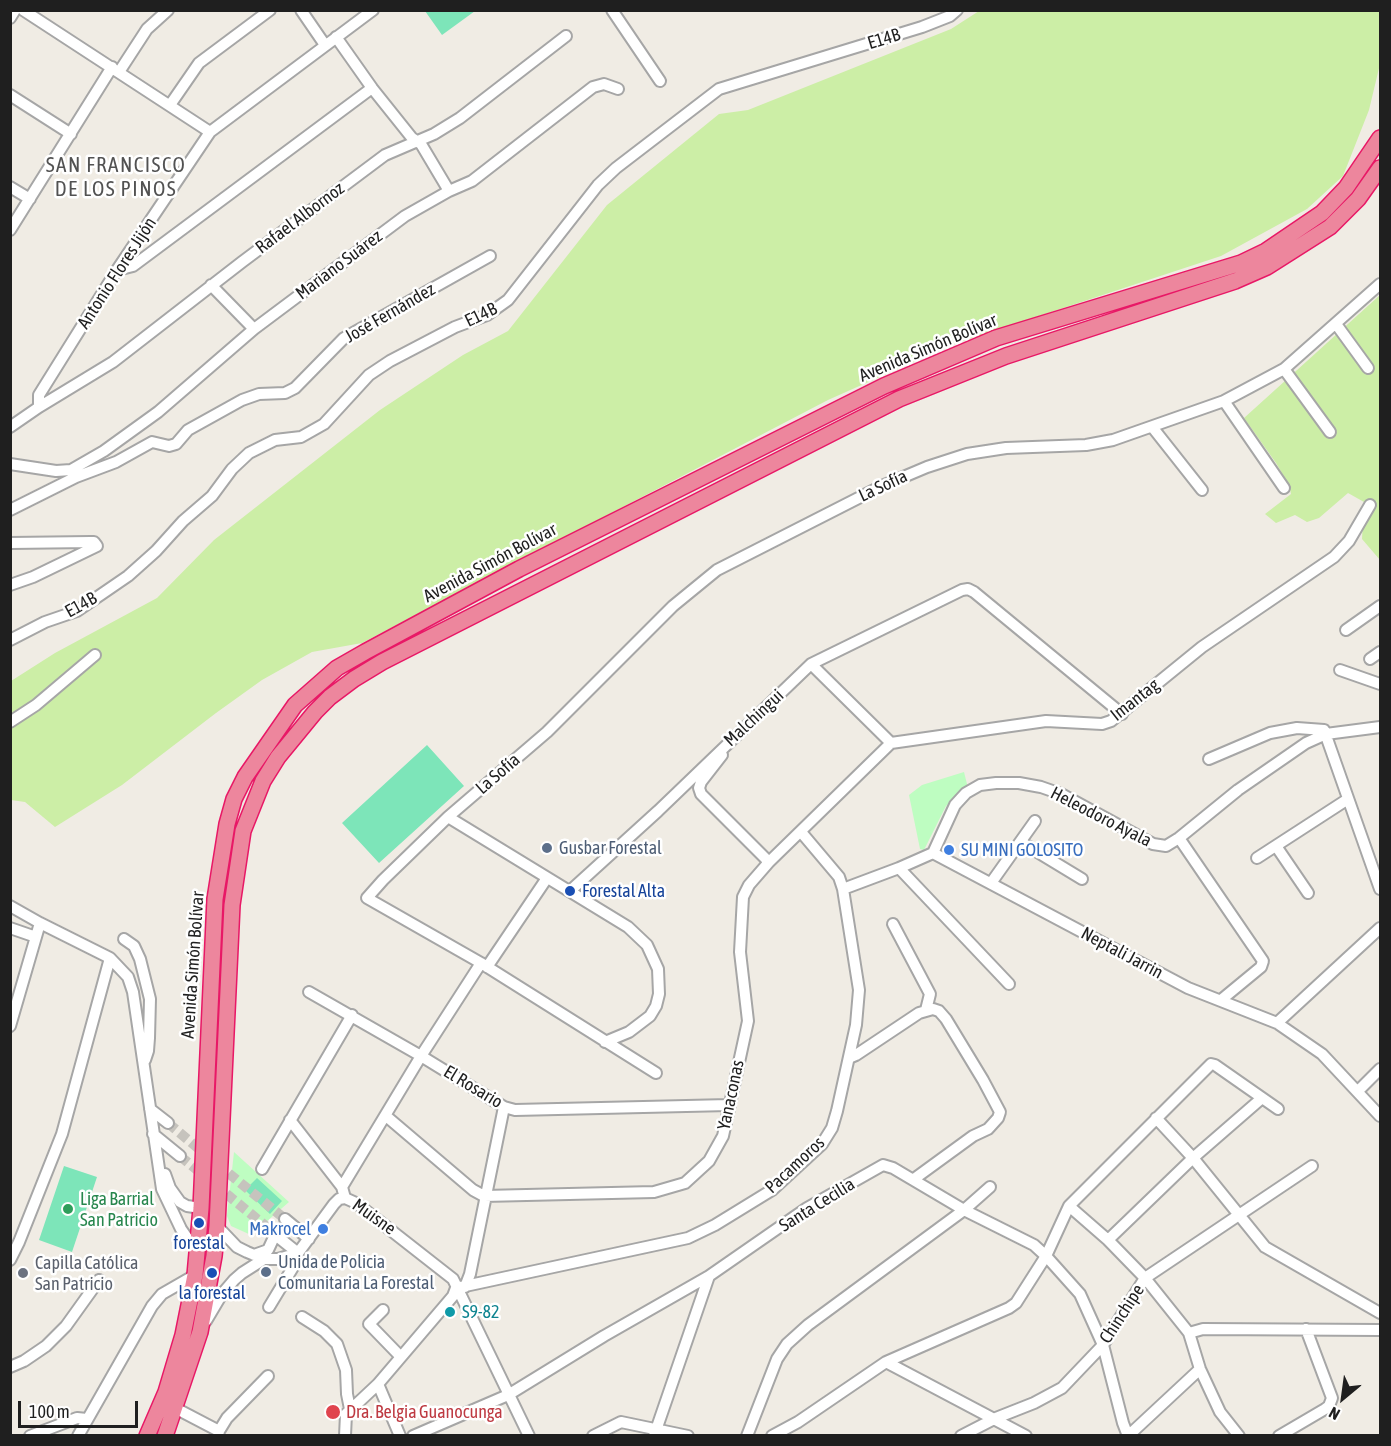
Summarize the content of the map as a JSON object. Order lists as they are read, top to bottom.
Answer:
{
  "streets": {
    "highway": ["Avenida Simón Bolívar"],
    "street": [
      "E14B",
      "Rafael Albornoz",
      "Mariano Suárez",
      "Antonio Flores Jijón",
      "José Fernández",
      "La Sofía",
      "Imantag",
      "Malchingui",
      "Heleodoro Ayala",
      "Neptali Jarrin",
      "El Rosario",
      "Yanaconas",
      "Pacamoros",
      "Santa Cecilia",
      "Muisne",
      "Chinchipe"
    ]
  },
  "crossings": [
    ["Rafael Albornoz", "Antonio Flores Jijón"],
    ["Mariano Suárez", "José Fernández"],
    ["Imantag", "Malchingui"],
    ["Heleodoro Ayala", "Neptali Jarrin"],
    ["El Rosario", "Yanaconas"],
    ["Yanaconas", "Pacamoros"],
    ["Pacamoros", "Muisne"],
    ["Santa Cecilia", "Muisne"],
    ["Santa Cecilia", "Chinchipe"]
  ],
  "districts": ["SAN FRANCISCO DE LOS PINOS"],
  "places": [
    "Gusbar Forestal",
    "SU MINI GOLOSITO",
    "Forestal Alta",
    "Liga Barrial San Patricio",
    "forestal",
    "Makrocel",
    "Unida de Policia Comunitaria La Forestal",
    "Capilla Católica San Patricio",
    "la forestal",
    "S9-82",
    "Dra. Belgia Guanocunga"
  ],
  "scale_bar": "100 m",
  "north": "bottom left"
}
